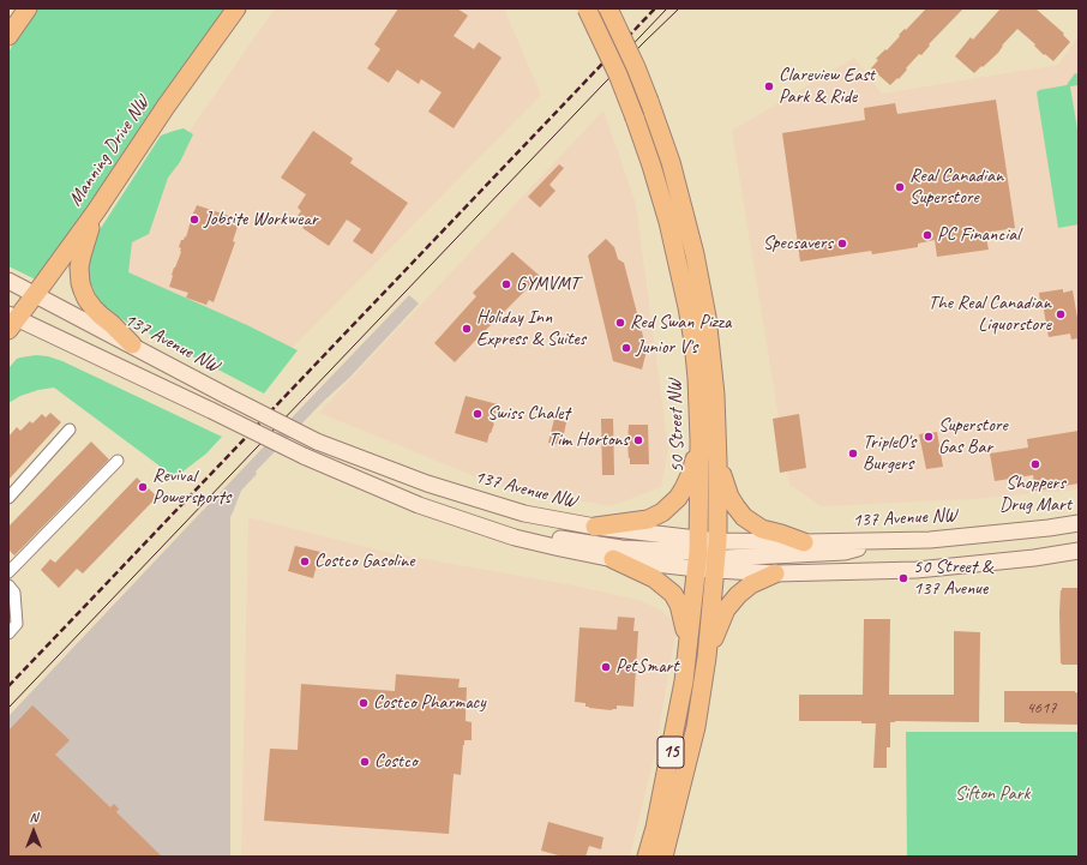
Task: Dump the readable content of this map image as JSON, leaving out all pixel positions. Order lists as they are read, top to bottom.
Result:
{
  "streets": {
    "main road": [
      "Manning Drive NW",
      "137 Avenue NW",
      "50 Street NW",
      "15"
    ]
  },
  "crossings": [
    ["Manning Drive NW", "137 Avenue NW"],
    ["137 Avenue NW", "50 Street NW"]
  ],
  "parks": ["Sifton Park"],
  "places": [
    "Clareview East Park & Ride",
    "Real Canadian Superstore",
    "Jobsite Workwear",
    "PC Financial",
    "Specsavers",
    "GYMVMT",
    "The Real Canadian Liquorstore",
    "Red Swan Pizza",
    "Holiday Inn Express & Suites",
    "Junior V's",
    "Swiss Chalet",
    "Superstore Gas Bar",
    "Tim Hortons",
    "TripleO's Burgers",
    "Shoppers Drug Mart",
    "Revival Powersports",
    "Costco Gasoline",
    "50 Street & 137 Avenue",
    "PetSmart",
    "Costco Pharmacy",
    "Costco"
  ],
  "house_numbers": ["4617"],
  "north": "top"
}
